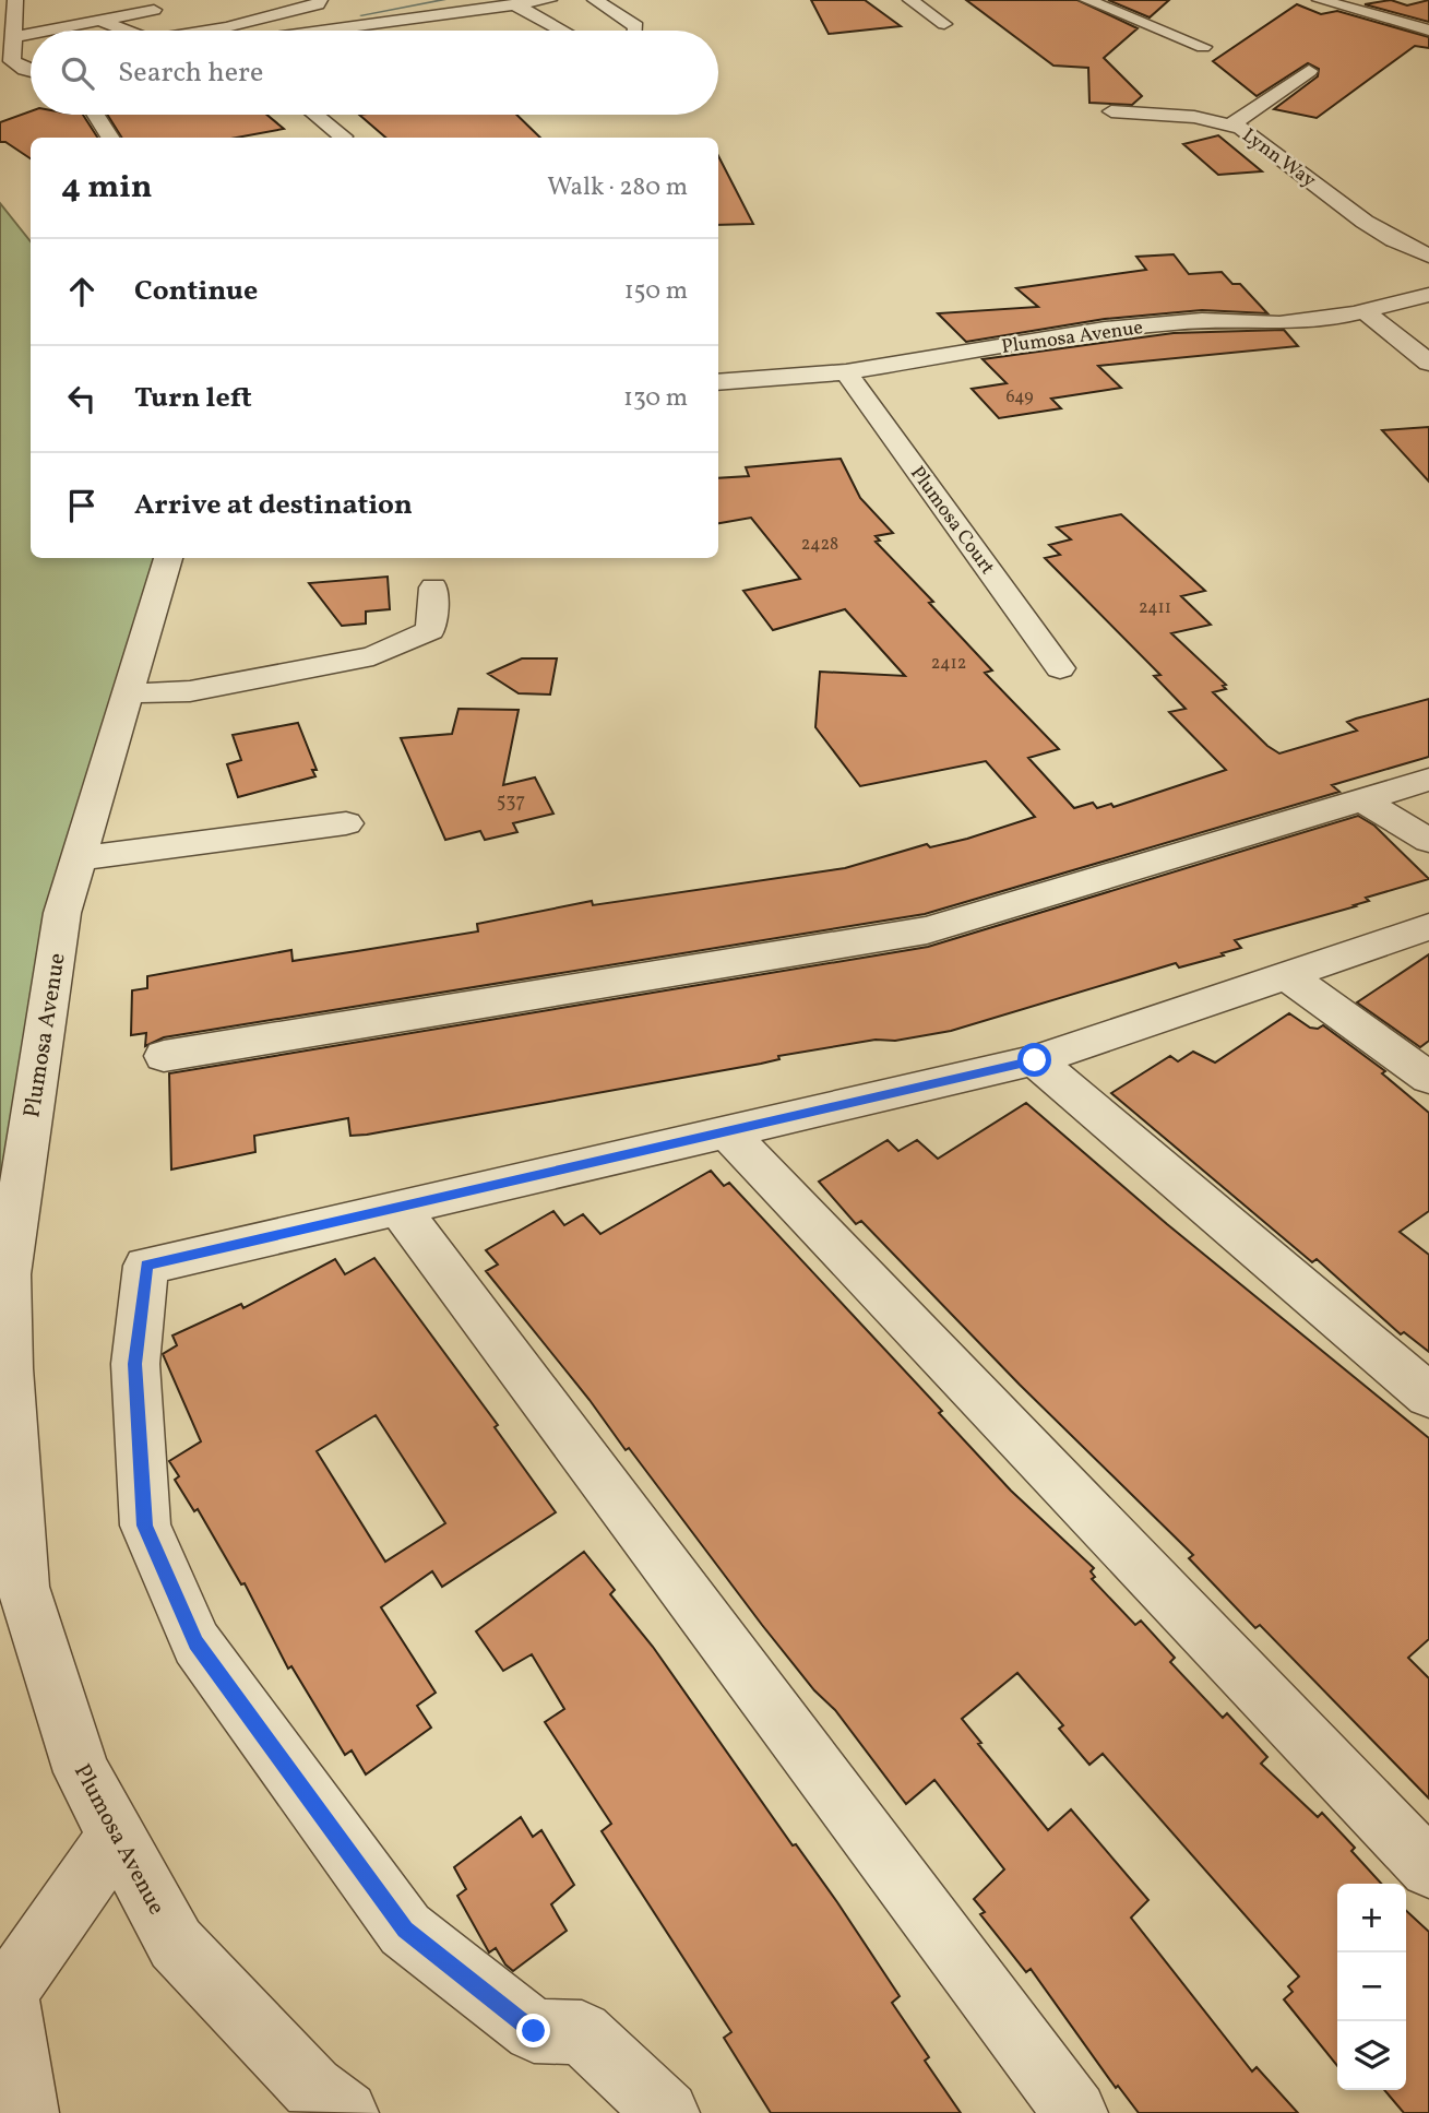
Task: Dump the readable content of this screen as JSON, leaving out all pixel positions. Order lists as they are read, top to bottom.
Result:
{
  "streets": {
    "street": ["Lynn Way", "Plumosa Avenue", "Plumosa Court"]
  },
  "crossings": [
    ["Plumosa Avenue", "Plumosa Court"]
  ],
  "house_numbers": [
    "649",
    "2428",
    "2411",
    "2412",
    "537"
  ],
  "page": {
    "search": "Search here",
    "heading": ["4 min", "Walk · 280 m"],
    "list": [
      ["Continue", "150 m"],
      ["Turn left", "130 m"],
      "Arrive at destination"
    ],
    "map_buttons": ["+", "−"]
  }
}
